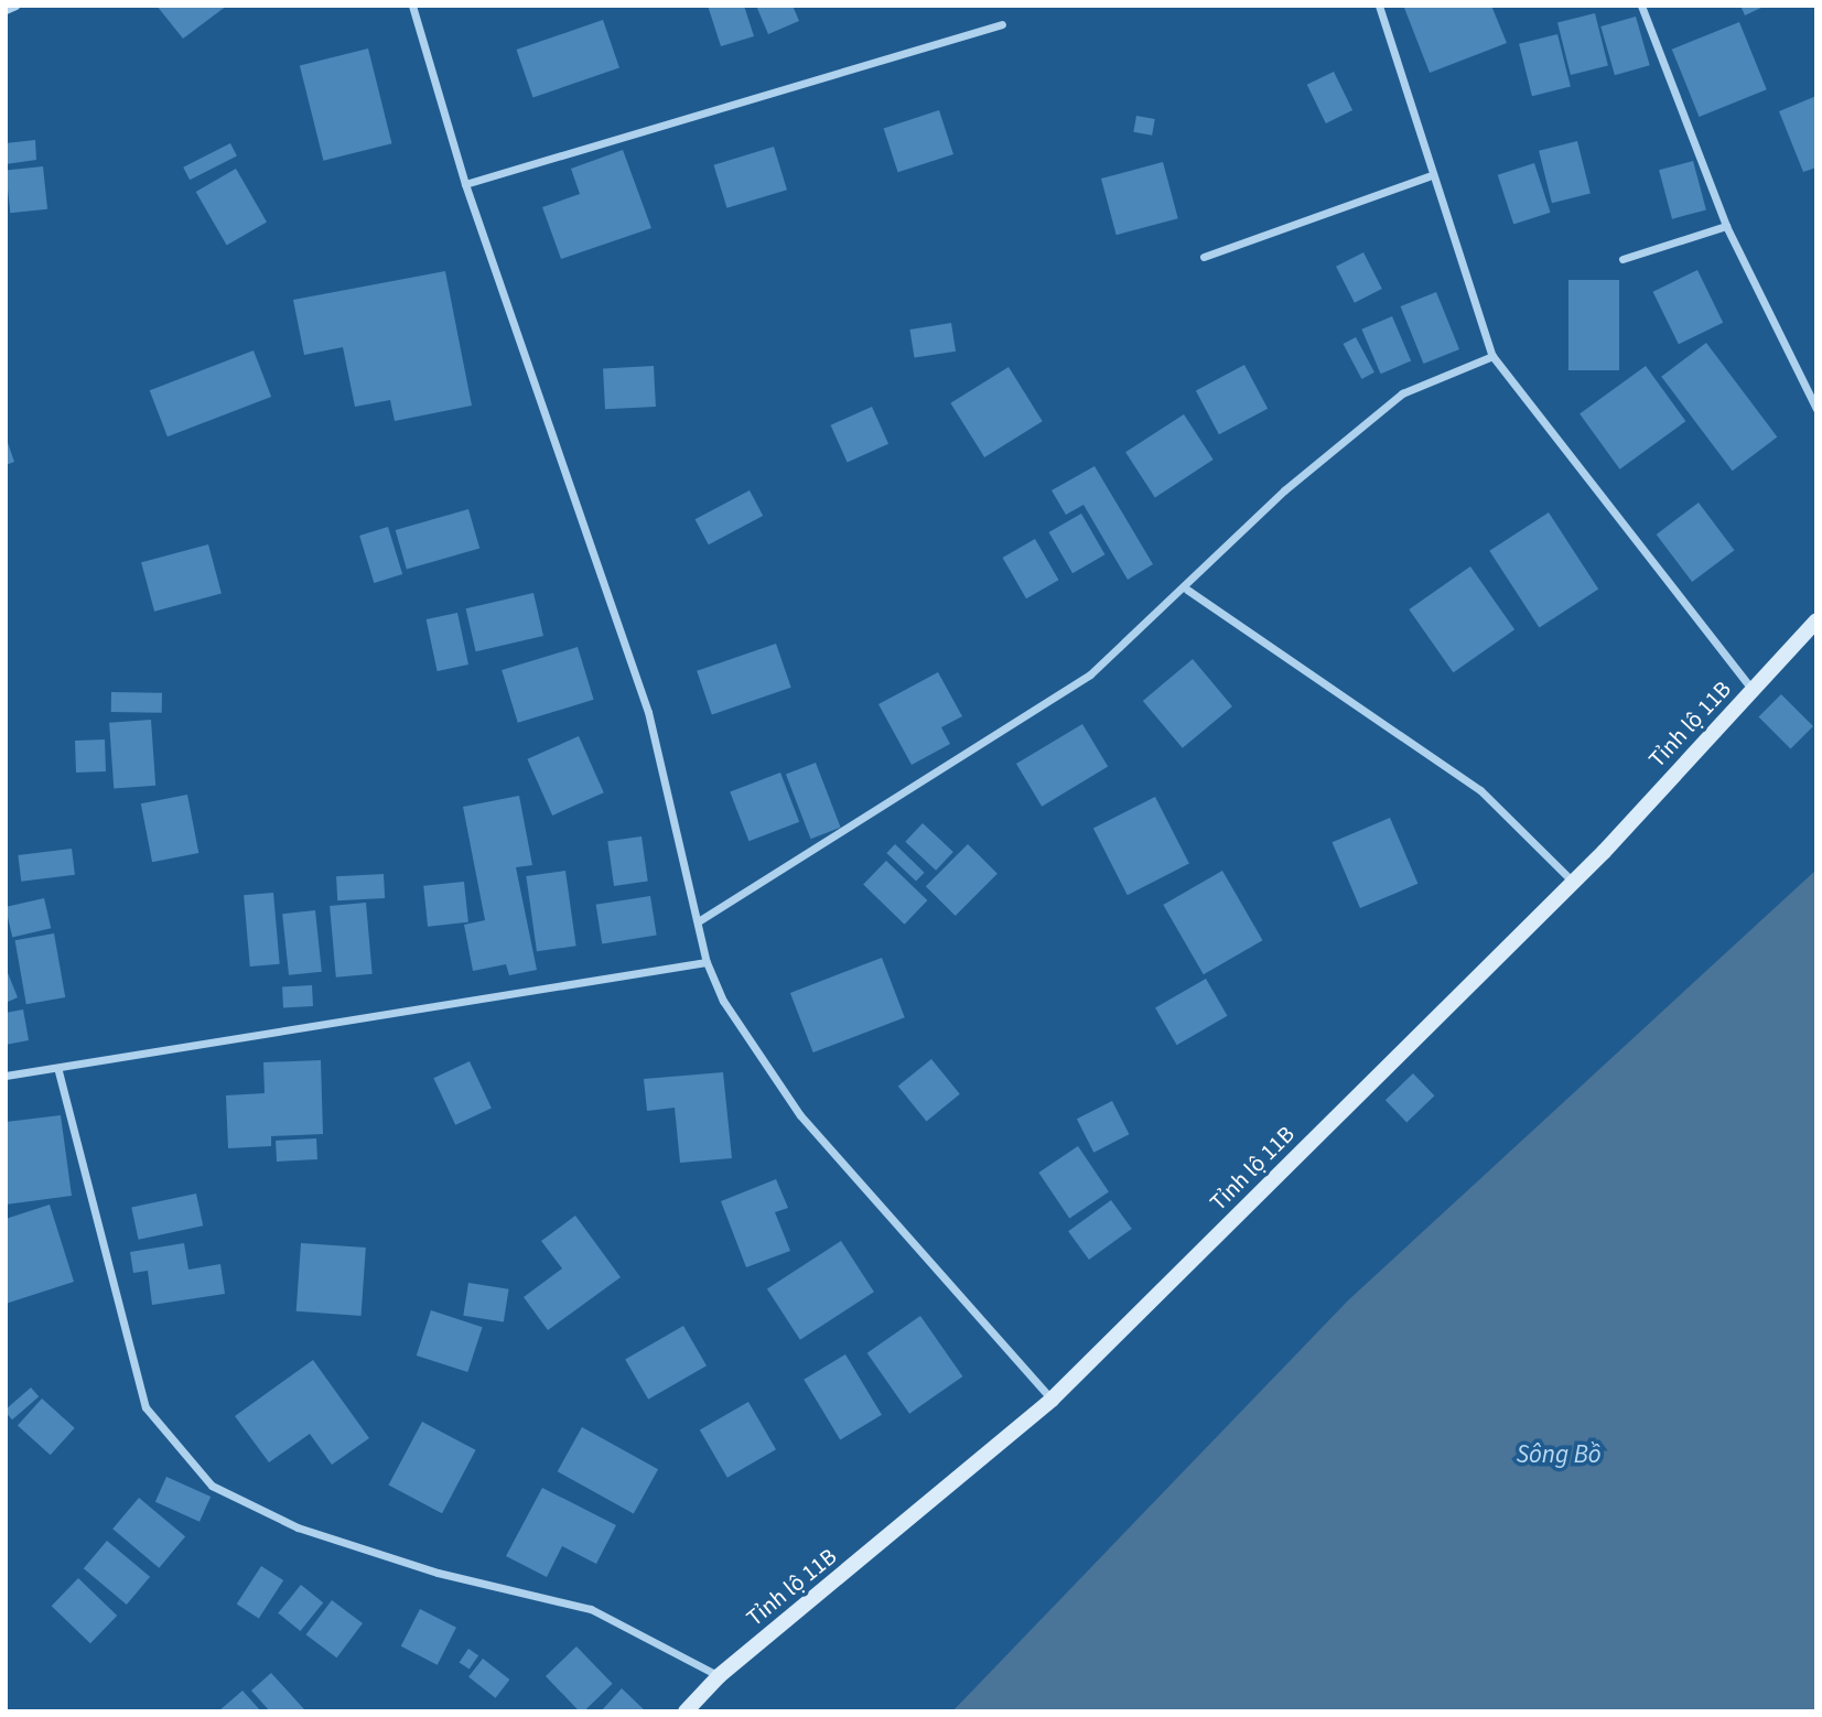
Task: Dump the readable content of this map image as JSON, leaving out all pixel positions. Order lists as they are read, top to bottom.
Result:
{
  "streets": {
    "main road": ["Tỉnh lộ 11B"]
  },
  "water": ["Sông Bồ"]
}
